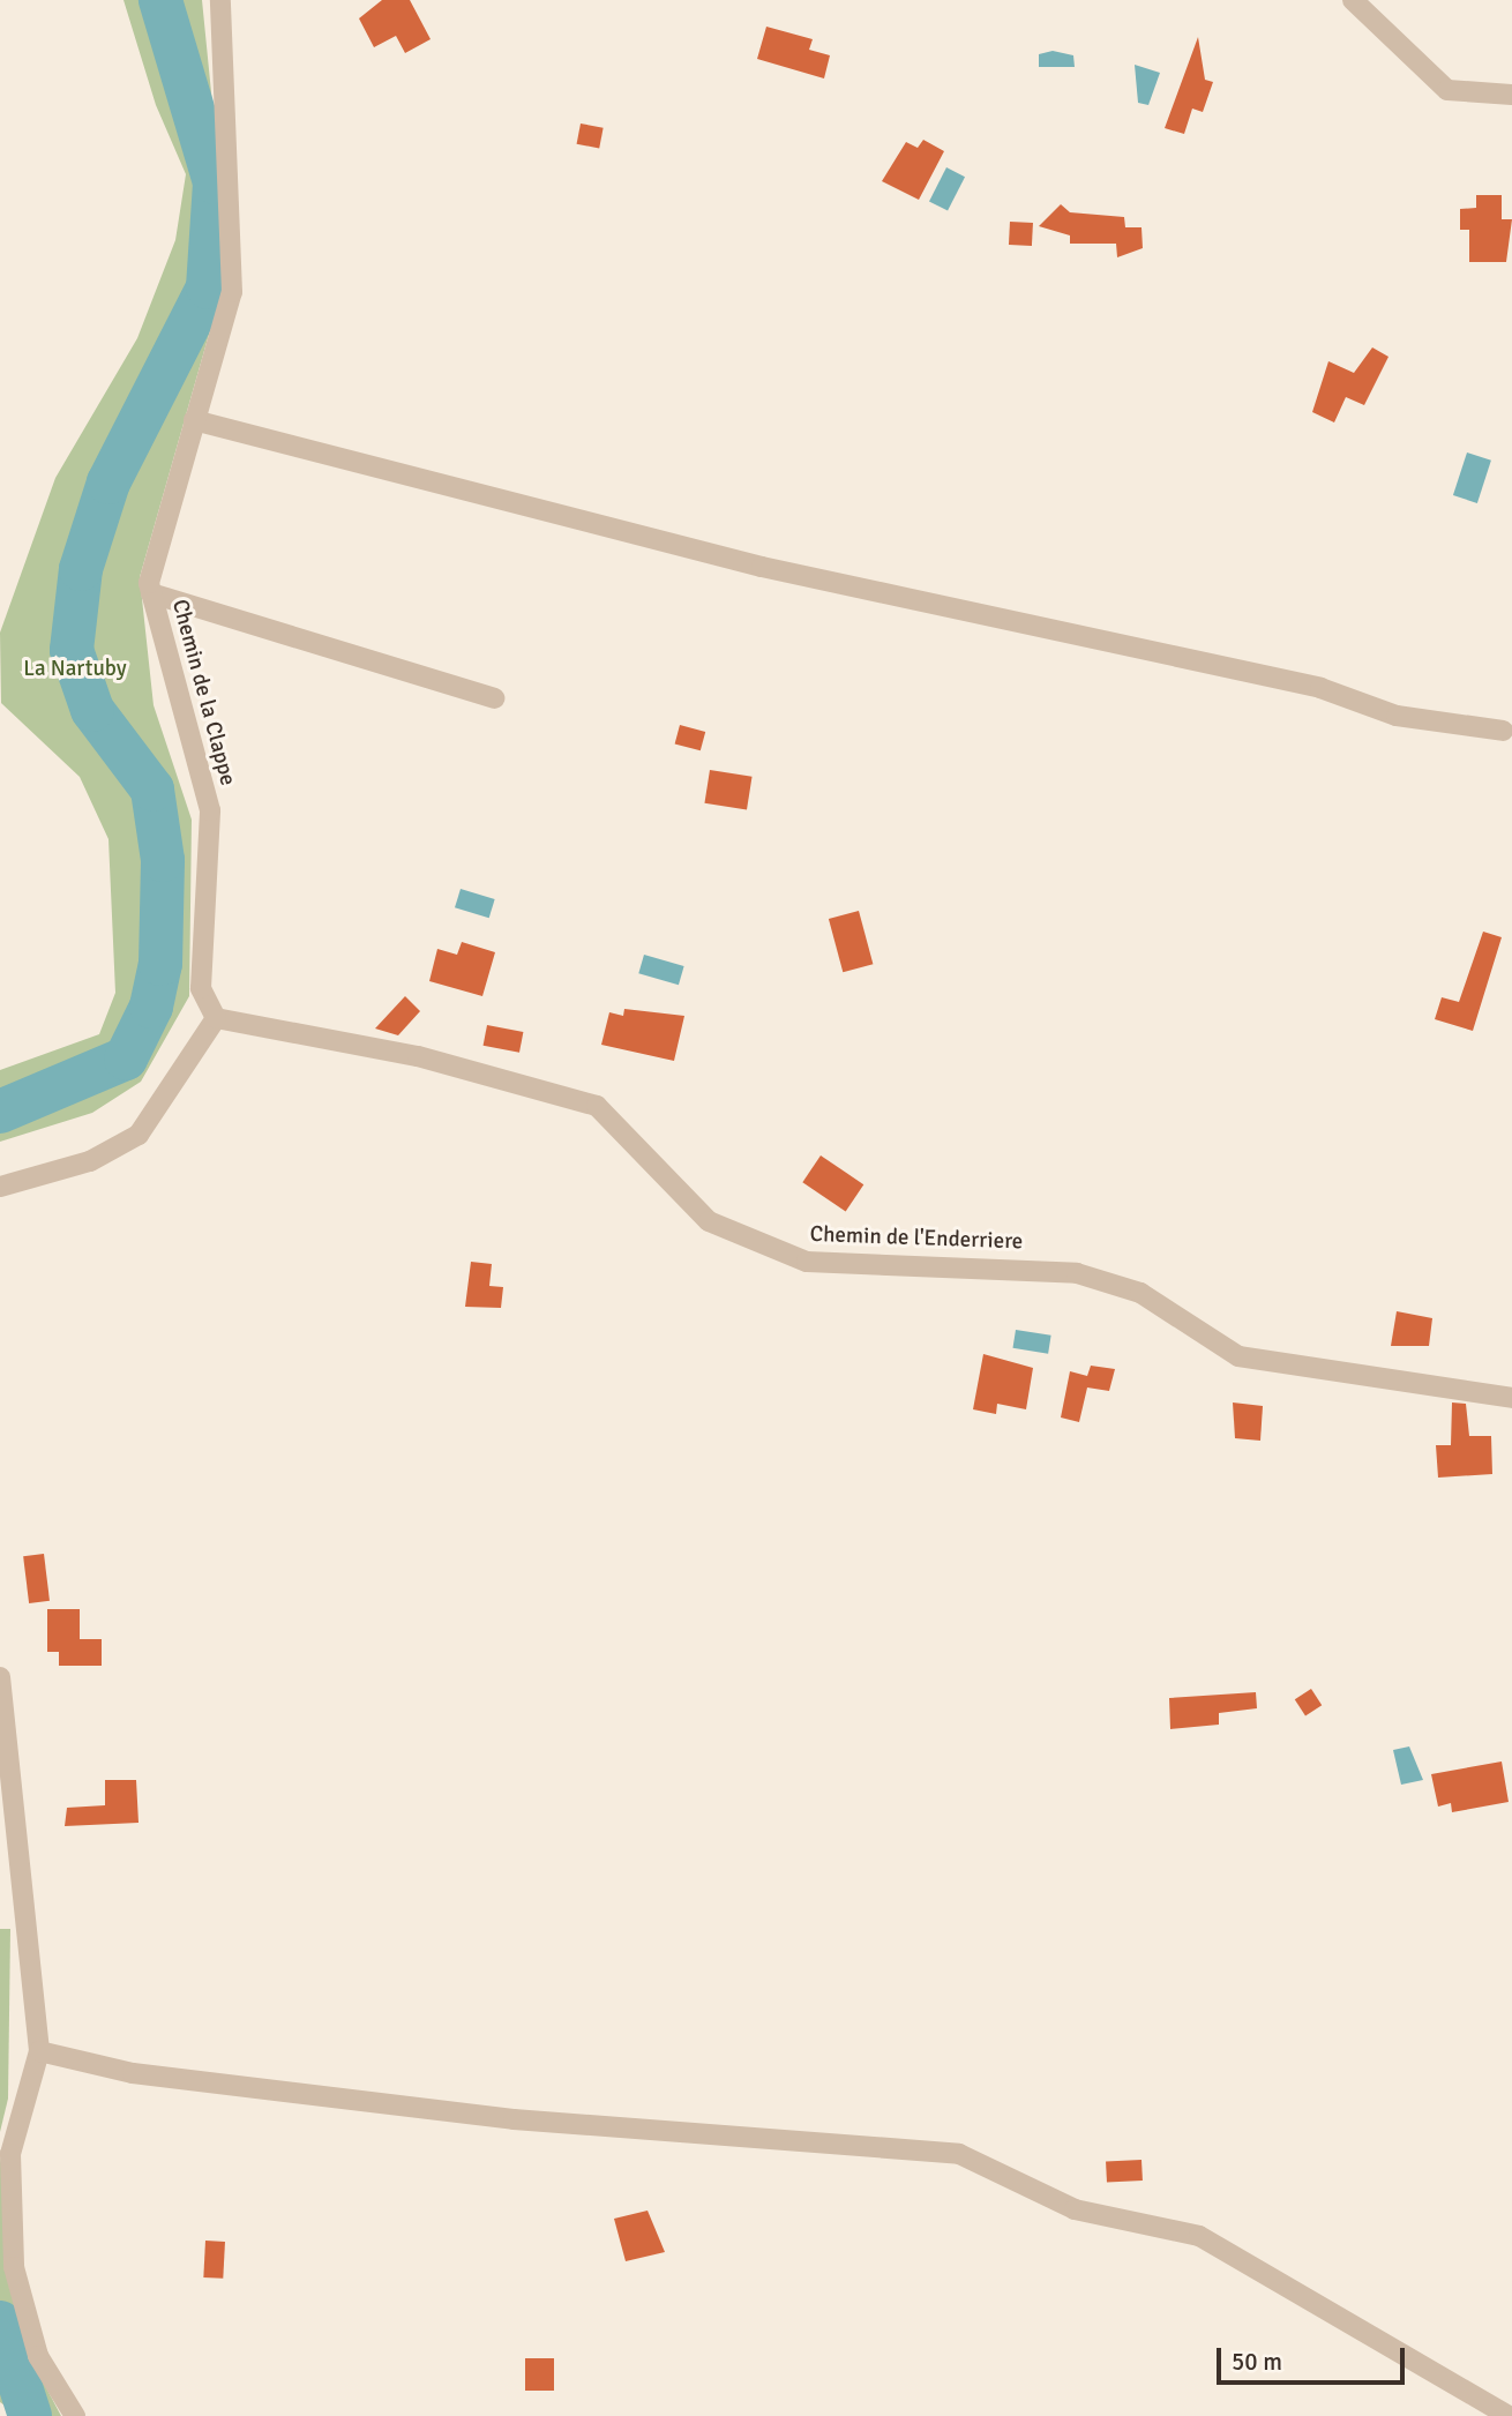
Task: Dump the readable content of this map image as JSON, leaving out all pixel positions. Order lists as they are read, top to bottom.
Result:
{
  "streets": {
    "street": ["Chemin de la Clappe", "Chemin de l'Enderriere"]
  },
  "crossings": [
    ["Chemin de la Clappe", "Chemin de l'Enderriere"]
  ],
  "parks": ["La Nartuby"],
  "scale_bar": "50 m"
}
